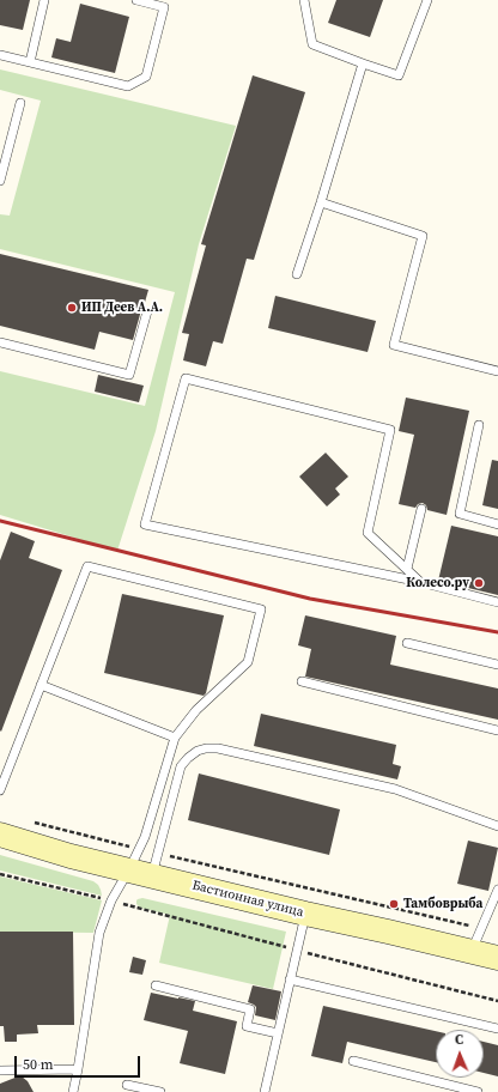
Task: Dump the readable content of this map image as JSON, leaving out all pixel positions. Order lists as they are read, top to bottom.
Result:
{
  "streets": {
    "main road": ["Бастионная улица"]
  },
  "places": ["ИП Деев А.А.", "Колесо.ру", "Тамбоврыба"],
  "scale_bar": "50 m",
  "north": "top"
}
